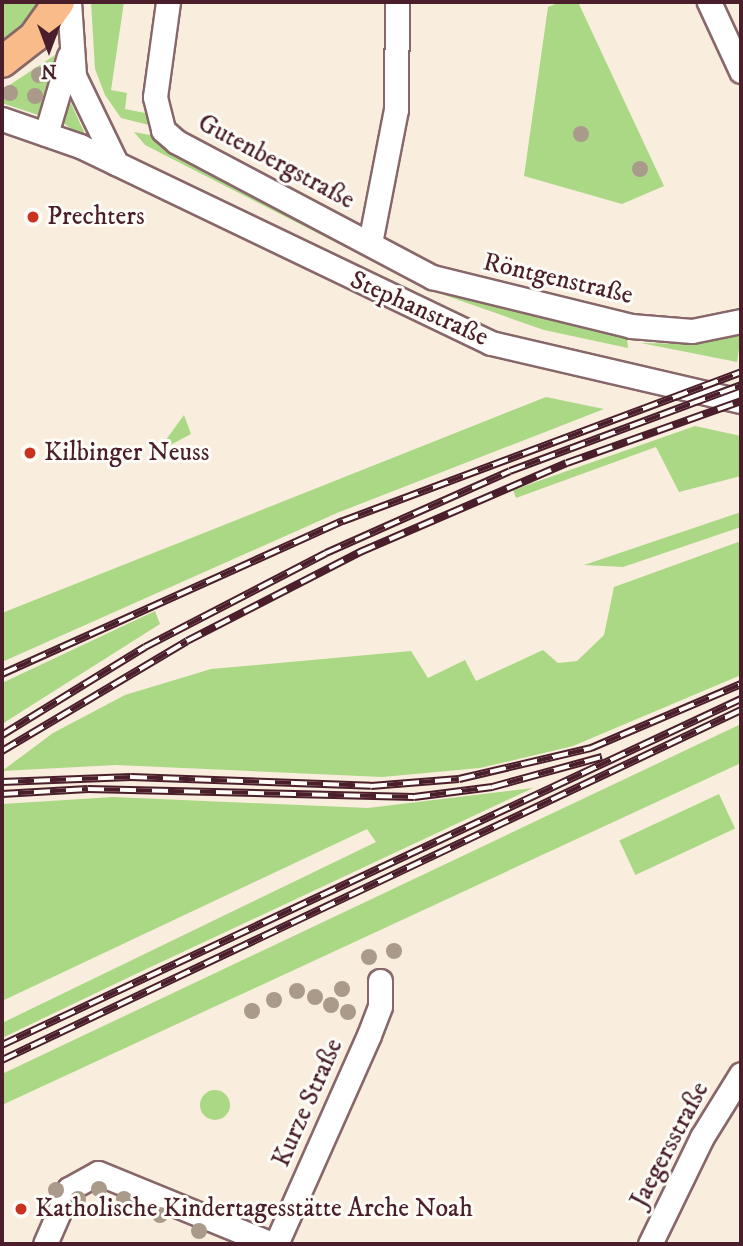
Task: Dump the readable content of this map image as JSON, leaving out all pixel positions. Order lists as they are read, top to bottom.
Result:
{
  "streets": {
    "street": [
      "Gutenbergstraße",
      "Röntgenstraße",
      "Stephanstraße",
      "Kurze Straße",
      "Jaegersstraße"
    ]
  },
  "crossings": [
    ["Gutenbergstraße", "Röntgenstraße"]
  ],
  "places": ["Prechters", "Kilbinger Neuss", "Katholische Kindertagesstätte Arche Noah"],
  "north": "bottom"
}
